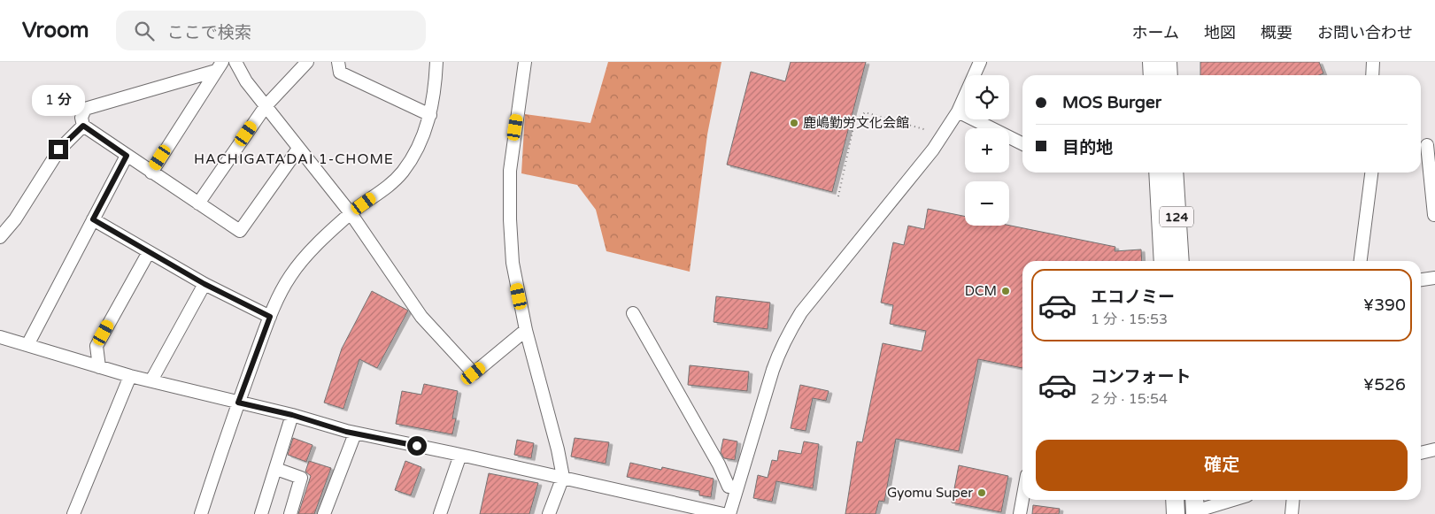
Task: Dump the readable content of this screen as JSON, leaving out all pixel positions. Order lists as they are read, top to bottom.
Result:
{
  "streets": {
    "highway": ["124"]
  },
  "districts": ["HACHIGATADAI 1-CHOME"],
  "places": ["鹿嶋勤労文化会館", "DCM", "Gyomu Super"],
  "page": {
    "header": "Vroom",
    "search": "ここで検索",
    "nav": [
      "ホーム",
      "地図",
      "概要",
      "お問い合わせ"
    ],
    "map_buttons": ["+", "−"],
    "banner": ["MOS Burger", "目的地"],
    "bubble": "1 分",
    "list": [
      {
        "name": "エコノミー",
        "note": "1 分 · 15:53",
        "value": "¥390"
      },
      {
        "name": "コンフォート",
        "note": "2 分 · 15:54",
        "value": "¥526"
      }
    ],
    "buttons": "確定"
  }
}
